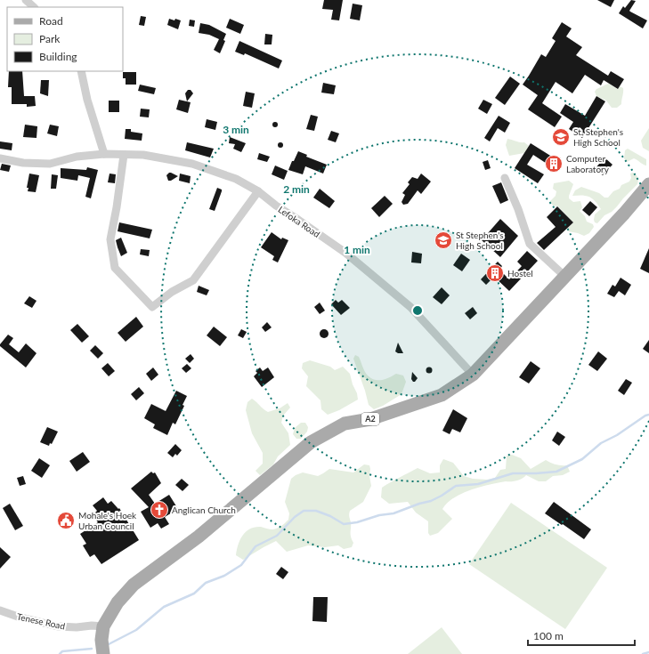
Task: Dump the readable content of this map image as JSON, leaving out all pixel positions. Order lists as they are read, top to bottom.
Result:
{
  "streets": {
    "main road": ["A2"],
    "street": ["Lefoka Road", "Tenese Road"]
  },
  "crossings": [
    ["Lefoka Road", "A2"],
    ["A2", "Tenese Road"]
  ],
  "places": {
    "school or university": ["St. Stephen's High School", "St Stephen's High School"],
    "building": ["Computer Laboratory", "Hostel"],
    "church": ["Anglican Church"],
    "public building": ["Mohale's Hoek Urban Council"]
  },
  "legend": ["Road", "Park", "Building"],
  "scale_bar": "100 m",
  "rings": ["3 min", "2 min", "1 min"]
}
